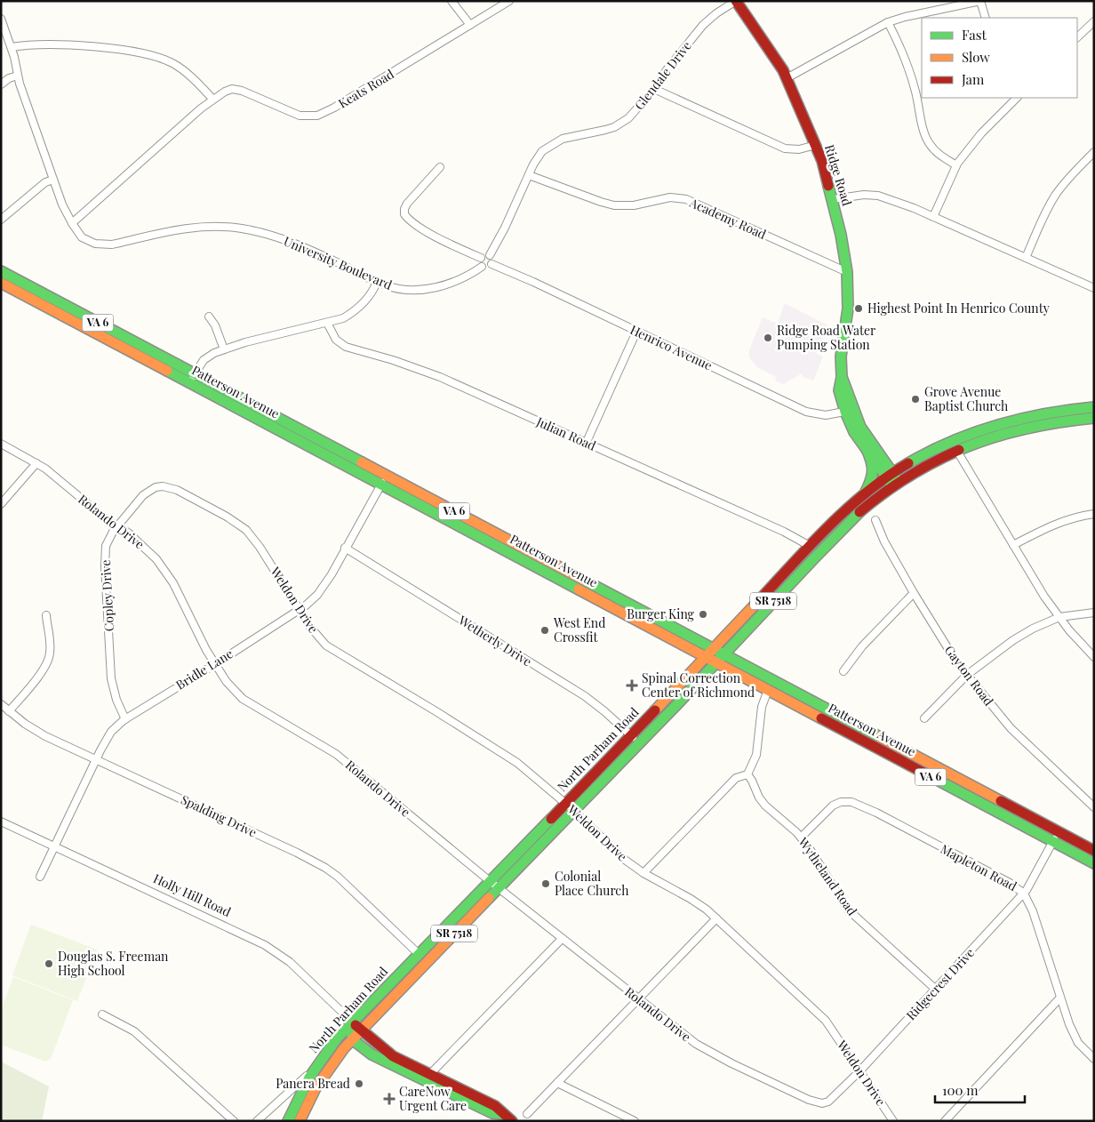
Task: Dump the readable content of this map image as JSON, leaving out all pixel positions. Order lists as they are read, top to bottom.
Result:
{
  "streets": {
    "main road": [
      "Ridge Road",
      "VA 6",
      "Patterson Avenue",
      "SR 7518",
      "North Parham Road",
      "Holly Hill Road"
    ],
    "street": [
      "Glendale Drive",
      "Keats Road",
      "Academy Road",
      "University Boulevard",
      "Henrico Avenue",
      "Julian Road",
      "Rolando Drive",
      "Copley Drive",
      "Weldon Drive",
      "Wetherly Drive",
      "Bridle Lane",
      "Gayton Road",
      "Spalding Drive",
      "Mapleton Road",
      "Wytheland Road",
      "Ridgecrest Drive"
    ]
  },
  "crossings": [
    ["Glendale Drive", "Ridge Road"],
    ["Glendale Drive", "Academy Road"],
    ["Glendale Drive", "University Boulevard"],
    ["Glendale Drive", "Henrico Avenue"],
    ["Keats Road", "University Boulevard"],
    ["Ridge Road", "Academy Road"],
    ["Ridge Road", "Henrico Avenue"],
    ["Ridge Road", "North Parham Road"],
    ["University Boulevard", "Henrico Avenue"],
    ["Patterson Avenue", "Bridle Lane"],
    ["Patterson Avenue", "North Parham Road"],
    ["Patterson Avenue", "Ridgecrest Drive"],
    ["Julian Road", "North Parham Road"],
    ["Rolando Drive", "Copley Drive"],
    ["Rolando Drive", "Bridle Lane"],
    ["Rolando Drive", "North Parham Road"],
    ["Rolando Drive", "Ridgecrest Drive"],
    ["Copley Drive", "Weldon Drive"],
    ["Copley Drive", "Bridle Lane"],
    ["Weldon Drive", "Bridle Lane"],
    ["Weldon Drive", "North Parham Road"],
    ["Weldon Drive", "Ridgecrest Drive"],
    ["Wetherly Drive", "Bridle Lane"],
    ["Wetherly Drive", "North Parham Road"],
    ["Bridle Lane", "Spalding Drive"],
    ["Bridle Lane", "Holly Hill Road"],
    ["North Parham Road", "Spalding Drive"],
    ["North Parham Road", "Holly Hill Road"],
    ["Mapleton Road", "Wytheland Road"],
    ["Mapleton Road", "Ridgecrest Drive"],
    ["Wytheland Road", "Ridgecrest Drive"]
  ],
  "places": {
    "other": [
      "Highest Point In Henrico County",
      "Ridge Road Water Pumping Station",
      "Grove Avenue Baptist Church",
      "Burger King",
      "West End Crossfit",
      "Colonial Place Church",
      "Douglas S. Freeman High School",
      "Panera Bread"
    ],
    "health": ["Spinal Correction Center of Richmond", "CareNow Urgent Care"]
  },
  "legend": ["Fast", "Slow", "Jam"],
  "scale_bar": "100 m"
}
